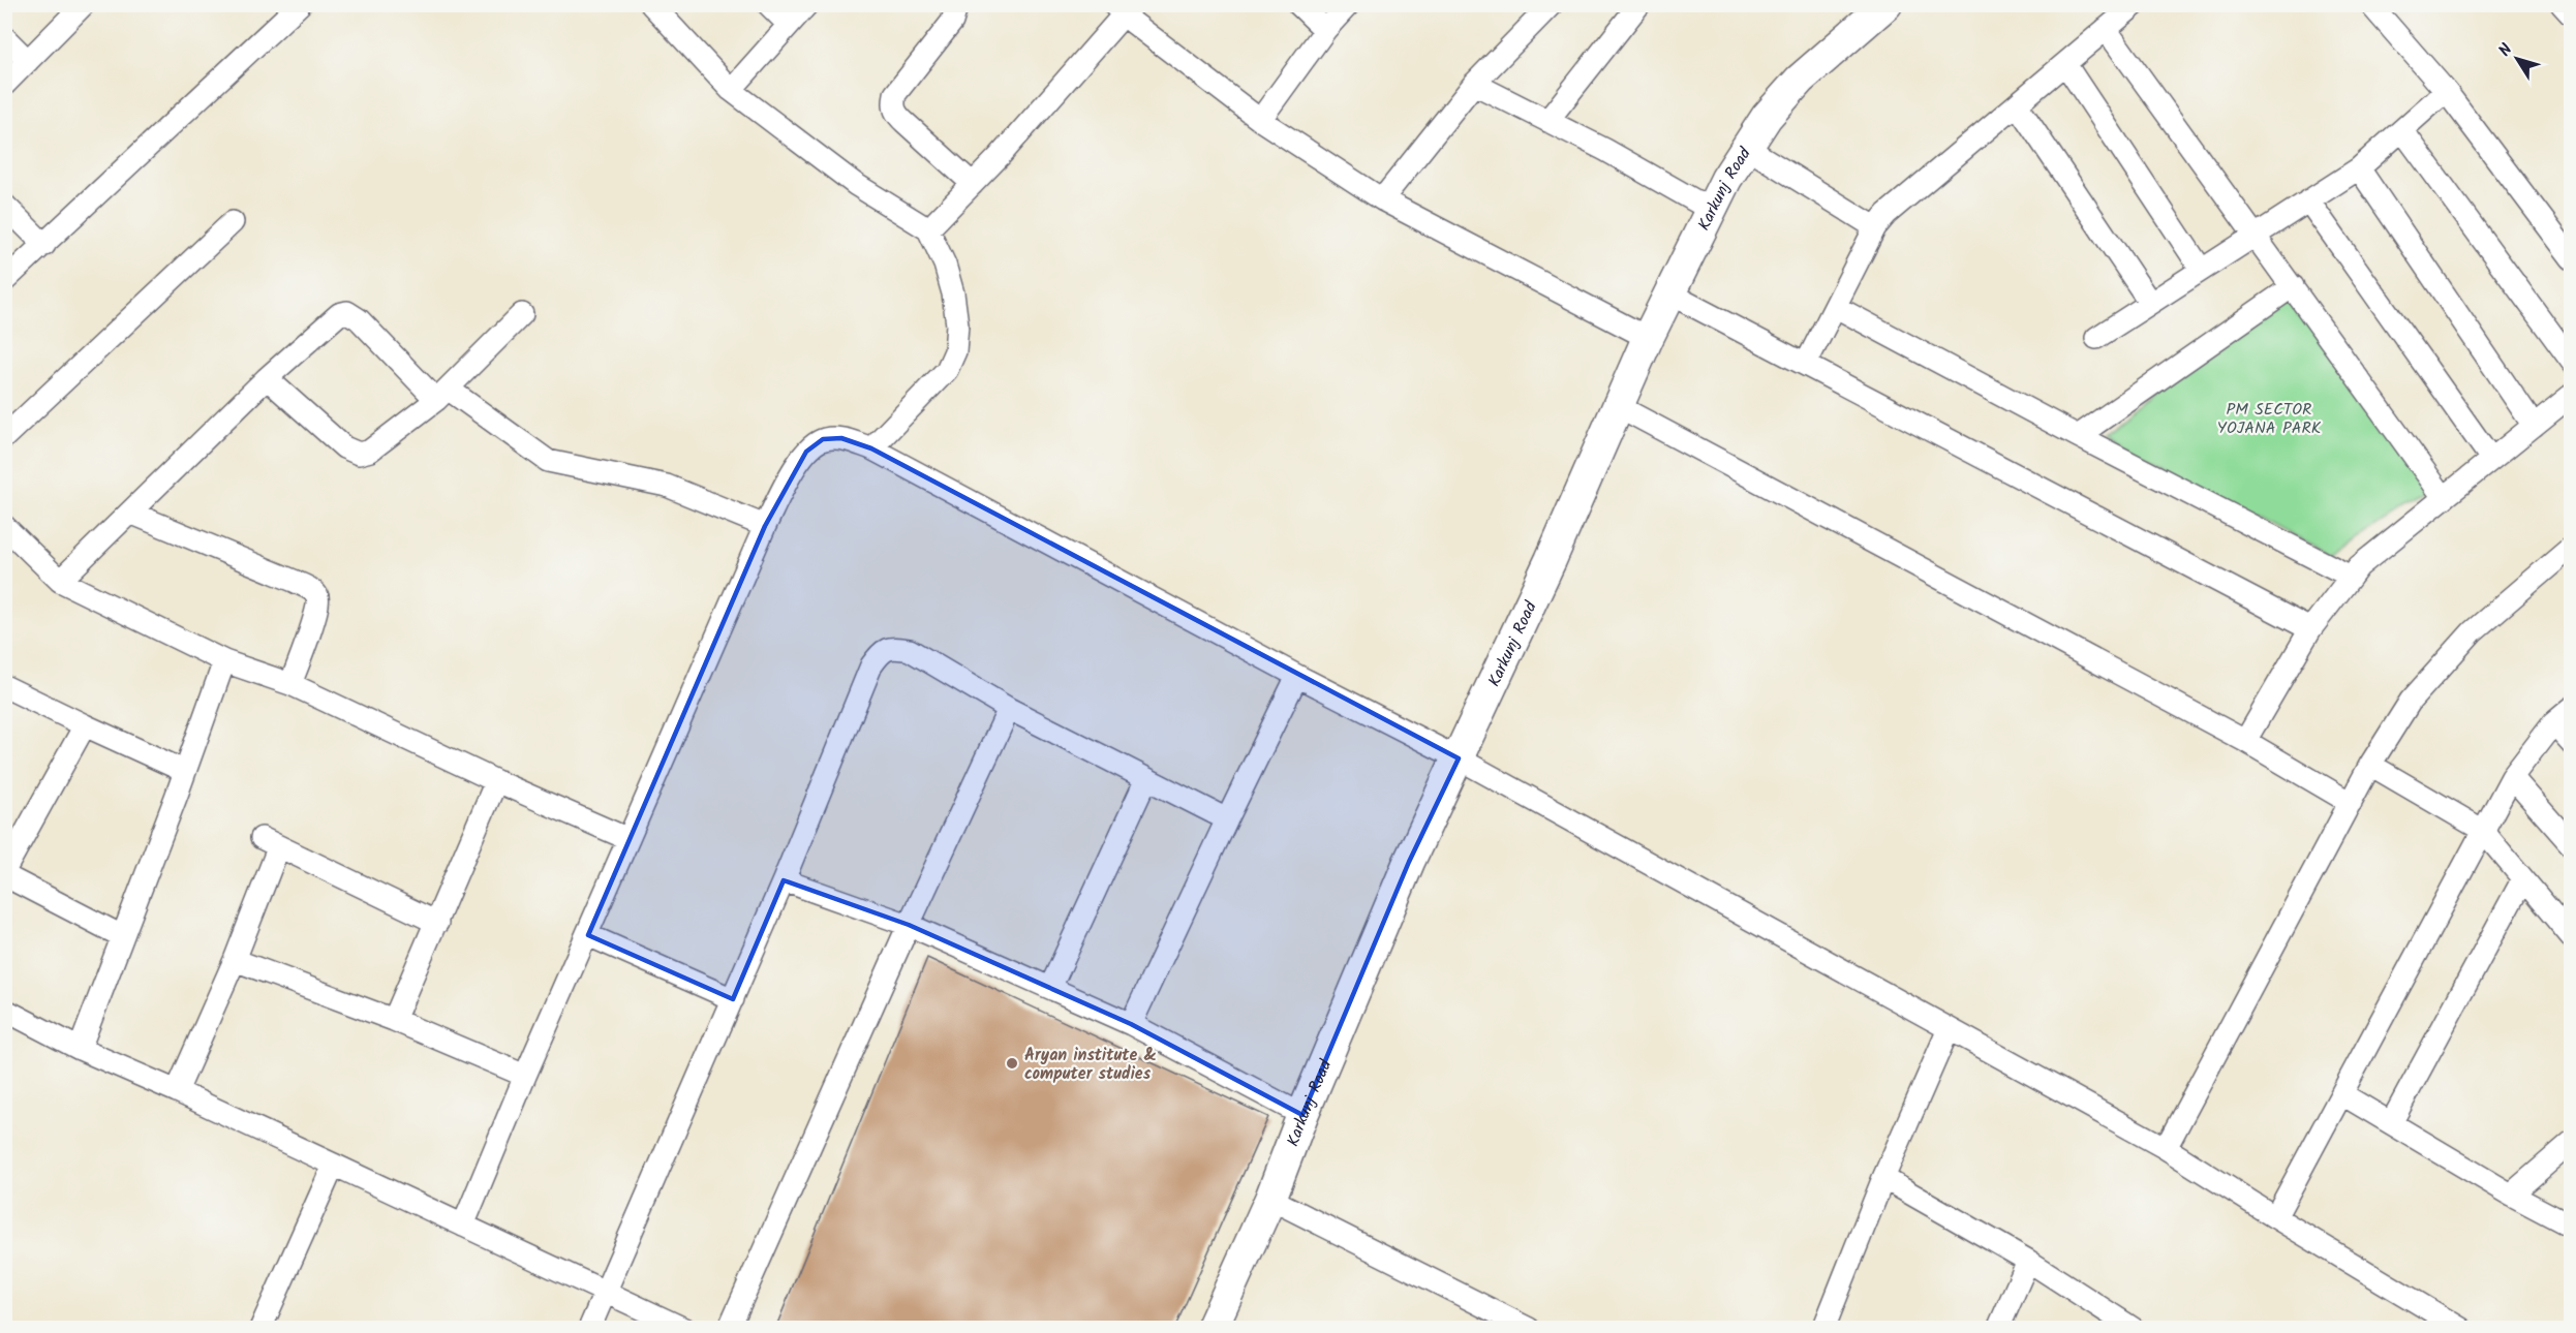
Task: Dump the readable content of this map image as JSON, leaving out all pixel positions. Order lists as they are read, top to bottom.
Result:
{
  "streets": {
    "street": ["Karkunj Road"]
  },
  "parks": ["PM SECTOR YOJANA PARK"],
  "places": ["Aryan institute & computer studies"],
  "north": "top left"
}
